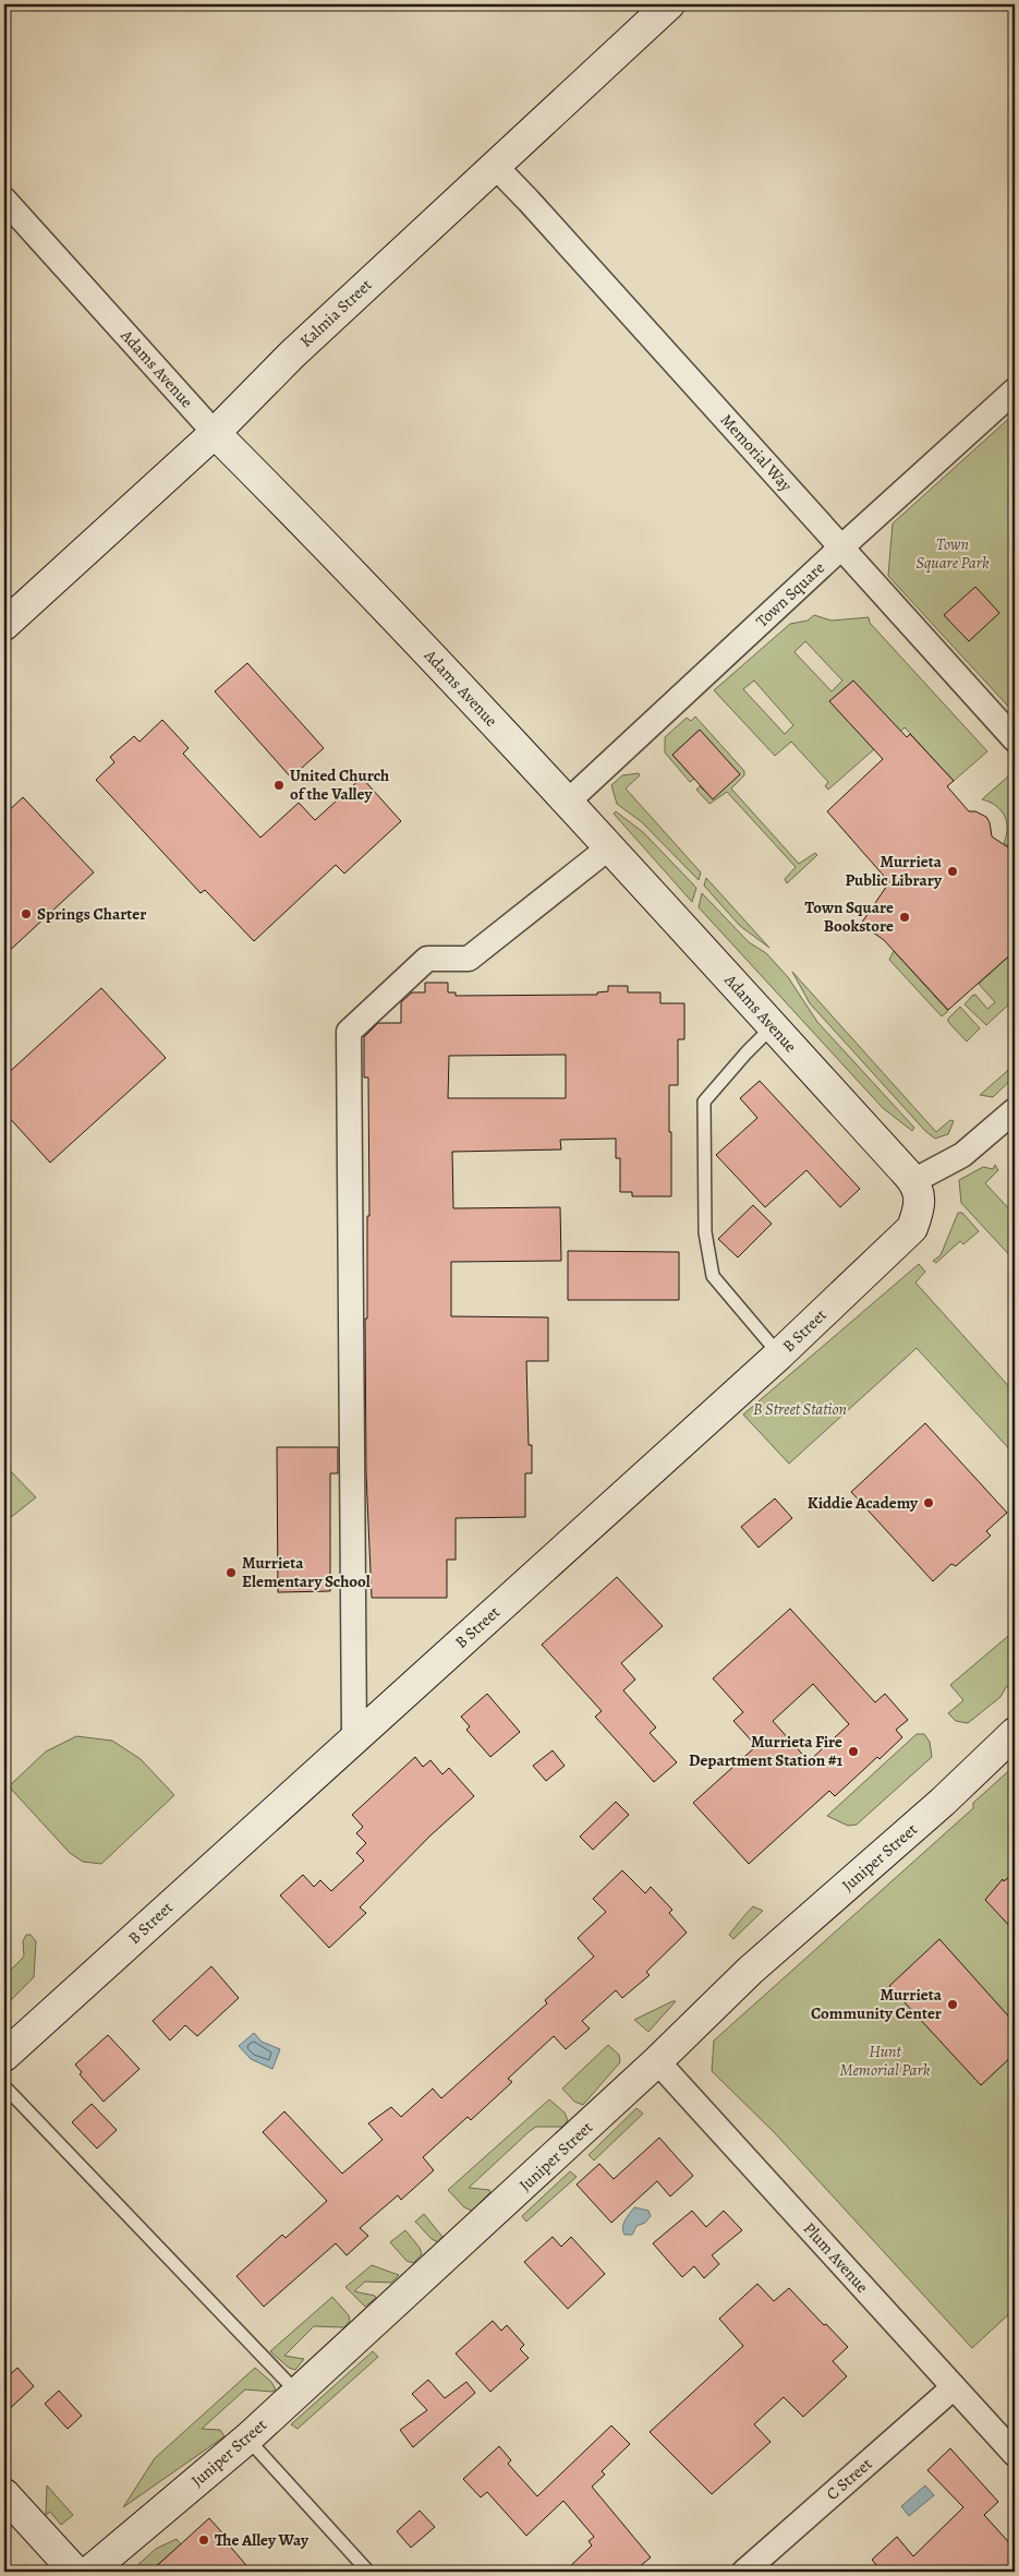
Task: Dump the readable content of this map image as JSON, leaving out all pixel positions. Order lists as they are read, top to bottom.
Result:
{
  "streets": {
    "street": [
      "Kalmia Street",
      "Adams Avenue",
      "Memorial Way",
      "Town Square",
      "B Street",
      "Juniper Street",
      "Plum Avenue",
      "C Street"
    ]
  },
  "crossings": [
    ["Kalmia Street", "Adams Avenue"],
    ["Kalmia Street", "Memorial Way"],
    ["Adams Avenue", "Town Square"],
    ["Adams Avenue", "B Street"],
    ["Memorial Way", "Town Square"],
    ["Juniper Street", "Plum Avenue"],
    ["Plum Avenue", "C Street"]
  ],
  "parks": ["Town Square Park", "B Street Station", "Hunt Memorial Park"],
  "places": [
    "United Church of the Valley",
    "Murrieta Public Library",
    "Springs Charter",
    "Town Square Bookstore",
    "Kiddie Academy",
    "Murrieta Elementary School",
    "Murrieta Fire Department Station #1",
    "Murrieta Community Center",
    "The Alley Way"
  ]
}
